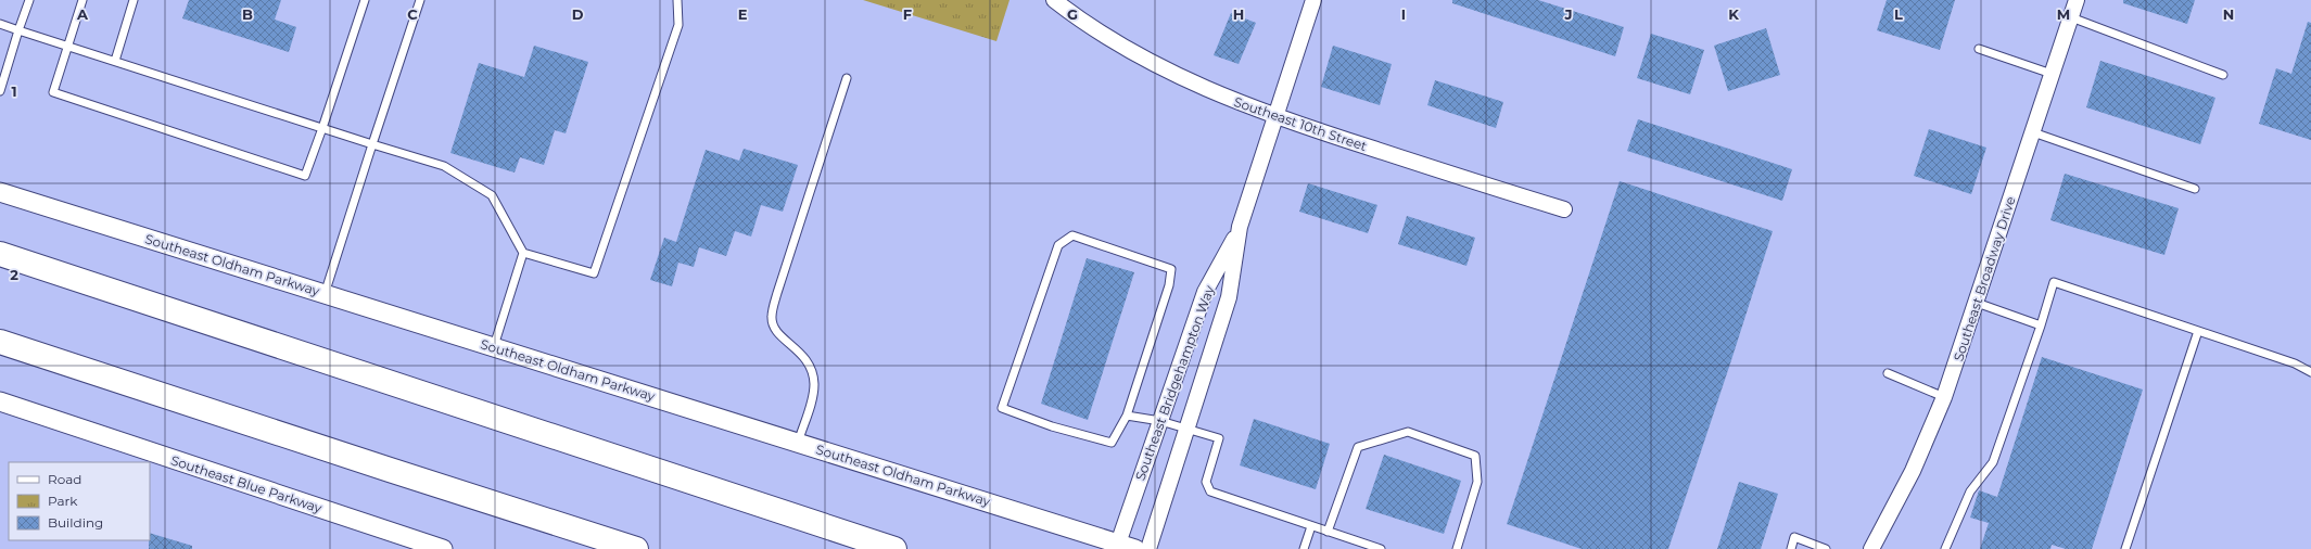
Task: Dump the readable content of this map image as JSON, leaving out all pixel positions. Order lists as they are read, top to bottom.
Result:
{
  "streets": {
    "street": [
      "Southeast 10th Street",
      "Southeast Oldham Parkway",
      "Southeast Broadway Drive",
      "Southeast Bridgehampton Way",
      "Southeast Blue Parkway"
    ]
  },
  "crossings": [
    ["Southeast 10th Street", "Southeast Bridgehampton Way"],
    ["Southeast Oldham Parkway", "Southeast Bridgehampton Way"]
  ],
  "legend": ["Road", "Park", "Building"],
  "grid": {
    "columns": [
      "A",
      "B",
      "C",
      "D",
      "E",
      "F",
      "G",
      "H",
      "I",
      "J",
      "K",
      "L",
      "M",
      "N"
    ],
    "rows": ["1", "2"]
  }
}
